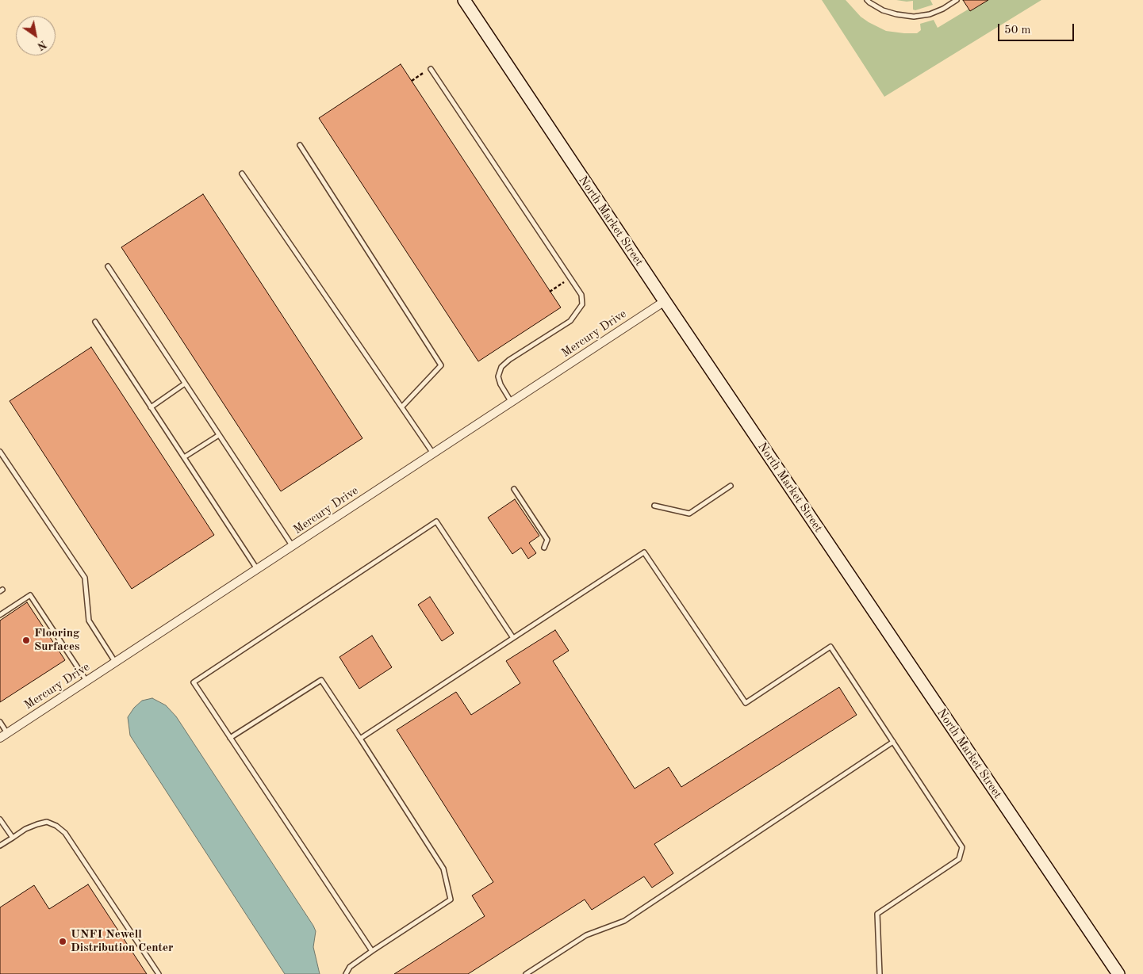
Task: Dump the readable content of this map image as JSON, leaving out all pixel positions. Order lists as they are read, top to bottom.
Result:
{
  "streets": {
    "main road": ["North Market Street"],
    "street": ["Mercury Drive"]
  },
  "crossings": [
    ["North Market Street", "Mercury Drive"]
  ],
  "places": ["Flooring Surfaces", "UNFI Newell Distribution Center"],
  "scale_bar": "50 m",
  "north": "bottom right"
}
